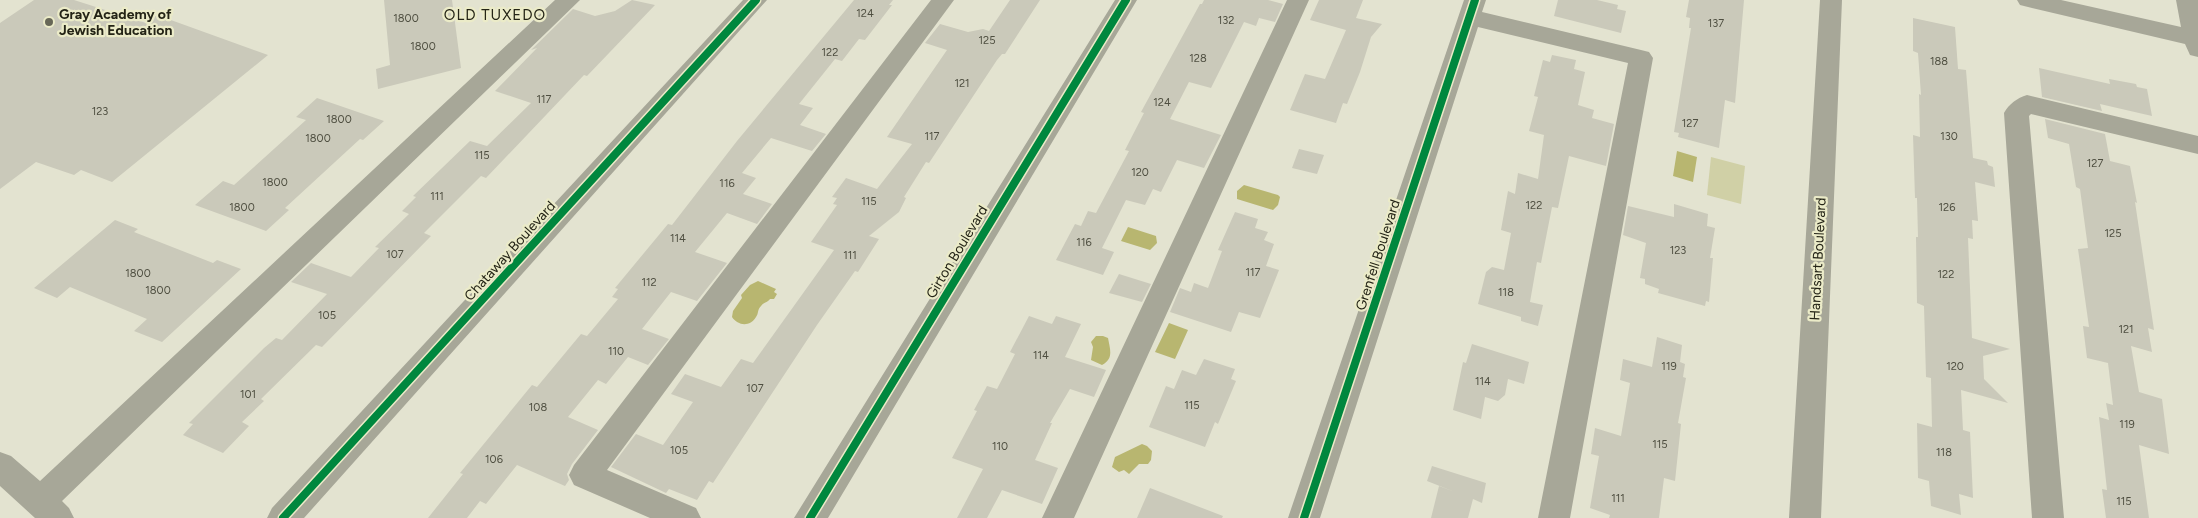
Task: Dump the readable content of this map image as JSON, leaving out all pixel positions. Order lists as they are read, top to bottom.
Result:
{
  "streets": {
    "street": [
      "Chataway Boulevard",
      "Girton Boulevard",
      "Grenfell Boulevard",
      "Handsart Boulevard"
    ]
  },
  "districts": ["OLD TUXEDO"],
  "places": ["Gray Academy of Jewish Education"],
  "house_numbers": [
    "124",
    "1800",
    "132",
    "137",
    "125",
    "1800",
    "122",
    "128",
    "188",
    "121",
    "117",
    "124",
    "123",
    "1800",
    "127",
    "117",
    "130",
    "1800",
    "115",
    "127",
    "120",
    "1800",
    "116",
    "111",
    "115",
    "122",
    "1800",
    "126",
    "125",
    "114",
    "116",
    "123",
    "107",
    "111",
    "117",
    "1800",
    "122",
    "112",
    "1800",
    "118",
    "105",
    "121",
    "110",
    "114",
    "119",
    "120",
    "114",
    "107",
    "101",
    "115",
    "108",
    "119",
    "115",
    "110",
    "105",
    "118",
    "106",
    "111",
    "115"
  ]
}
